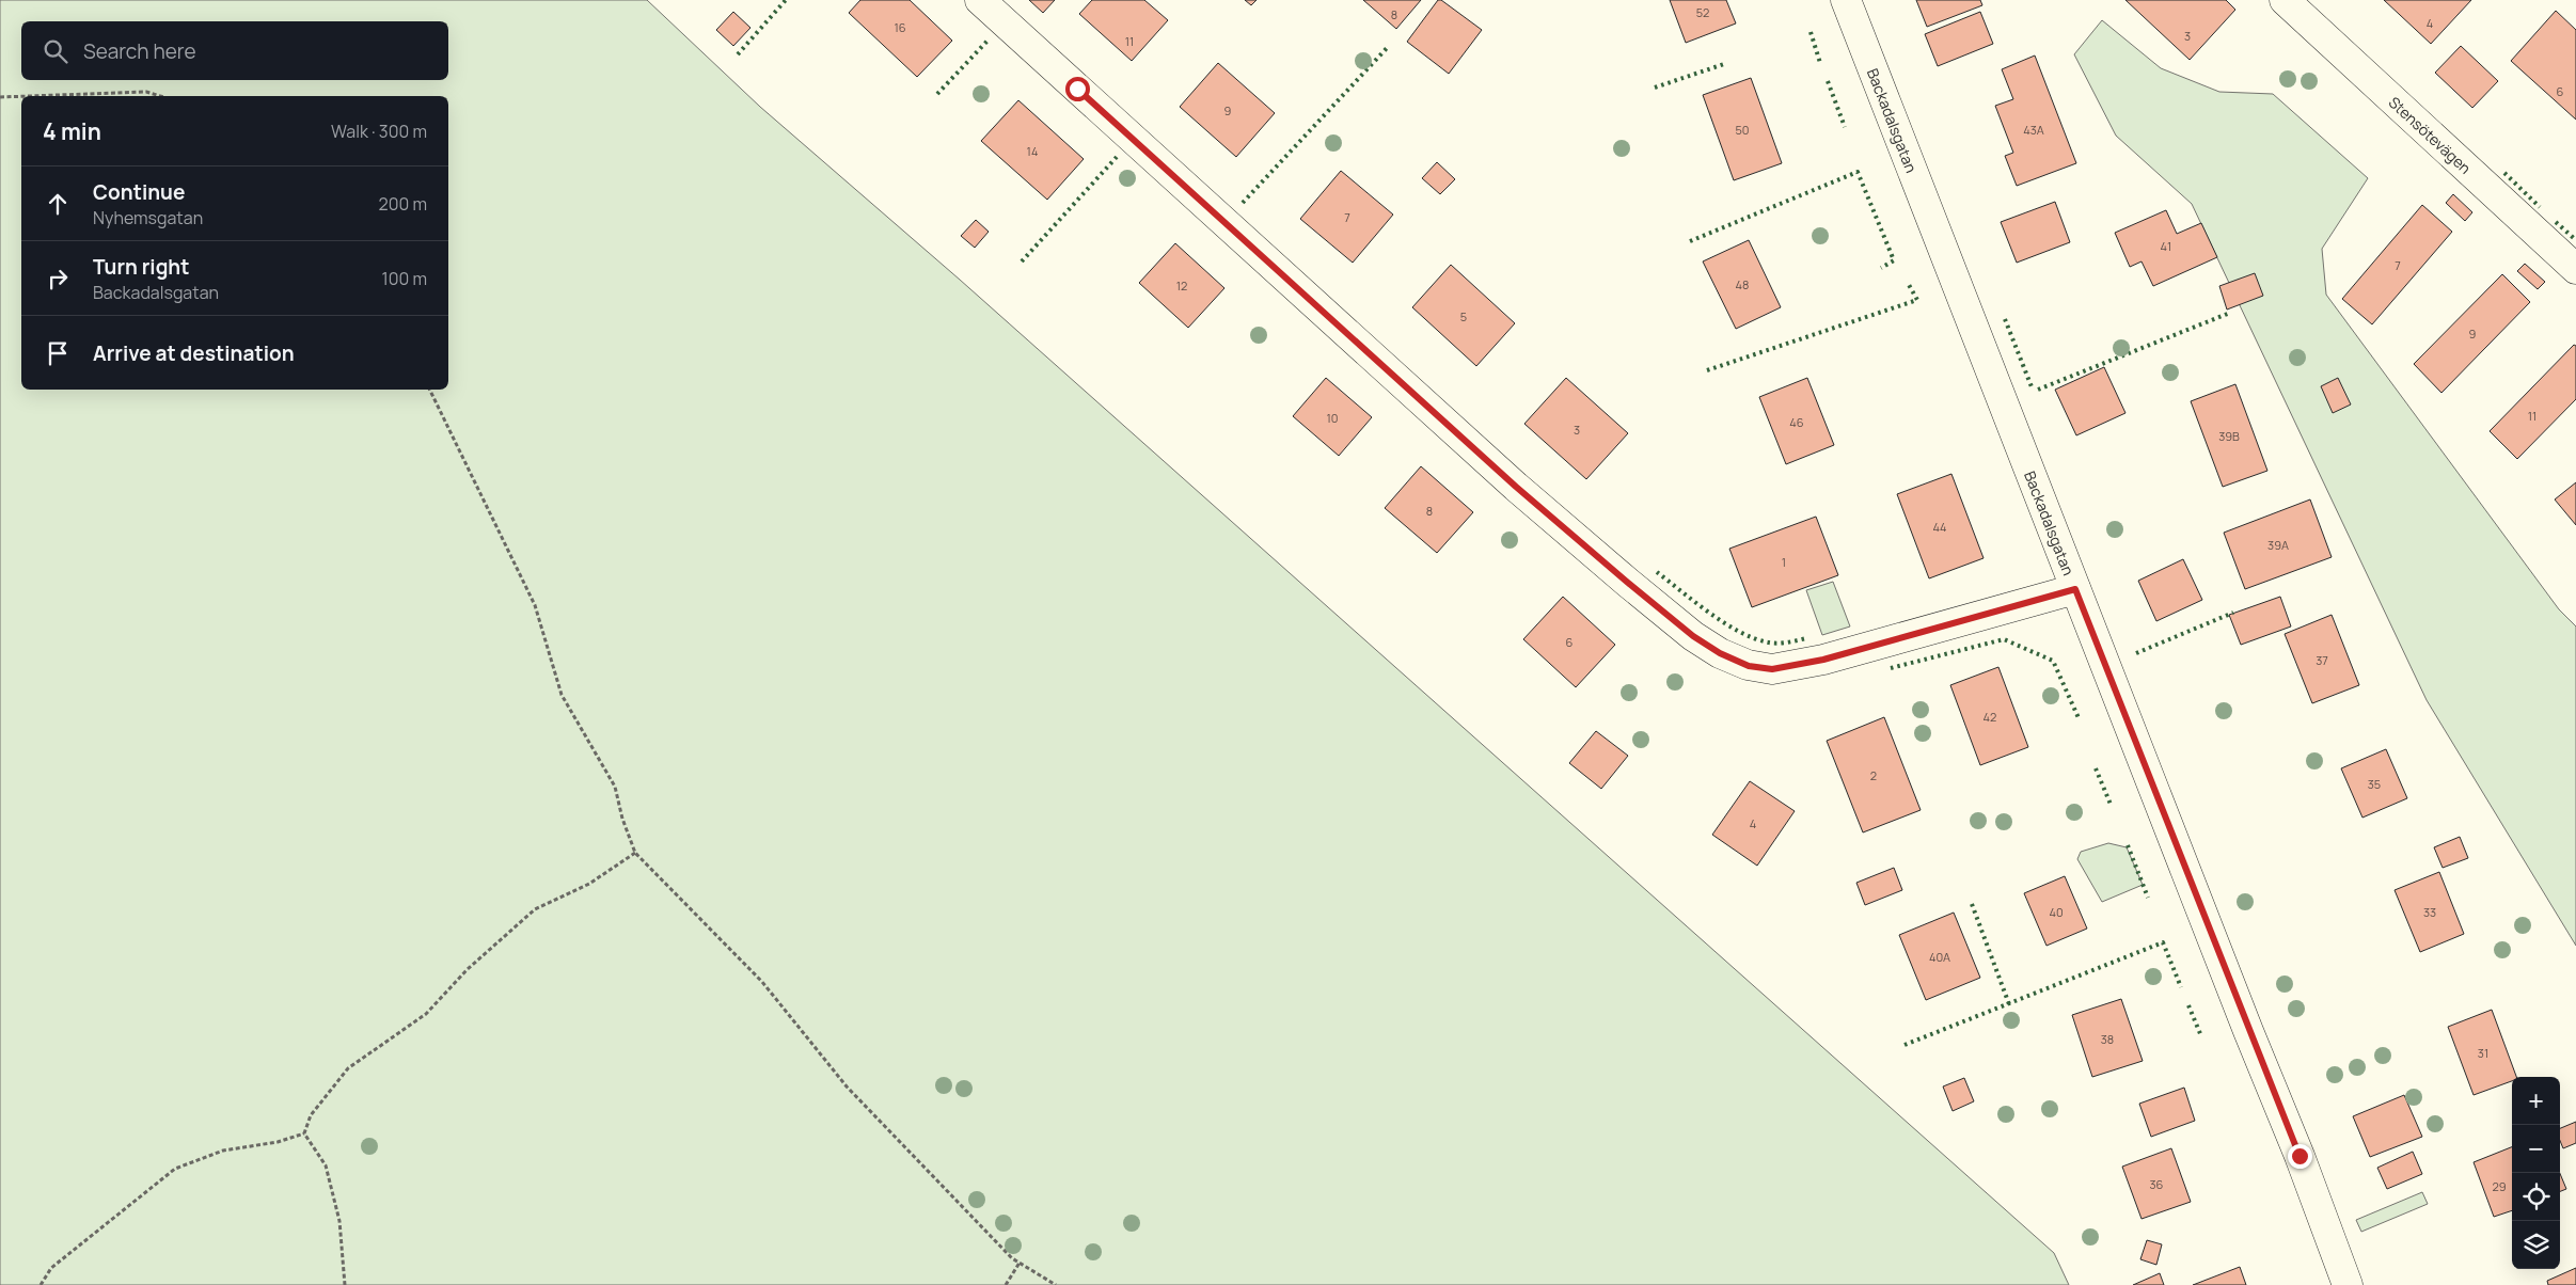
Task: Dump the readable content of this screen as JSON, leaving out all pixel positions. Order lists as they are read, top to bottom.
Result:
{
  "streets": {
    "street": ["Backadalsgatan", "Stensötevägen"]
  },
  "house_numbers": [
    "52",
    "8",
    "4",
    "16",
    "3",
    "11",
    "6",
    "9",
    "50",
    "43A",
    "14",
    "7",
    "41",
    "7",
    "48",
    "12",
    "5",
    "9",
    "11",
    "10",
    "46",
    "3",
    "39B",
    "8",
    "44",
    "39A",
    "1",
    "6",
    "37",
    "42",
    "2",
    "35",
    "4",
    "40",
    "33",
    "40A",
    "38",
    "31",
    "36",
    "29"
  ],
  "page": {
    "search": "Search here",
    "heading": ["4 min", "Walk · 300 m"],
    "list": [
      ["Continue", "Nyhemsgatan", "200 m"],
      ["Turn right", "Backadalsgatan", "100 m"],
      "Arrive at destination"
    ],
    "map_buttons": ["+", "−"]
  }
}
